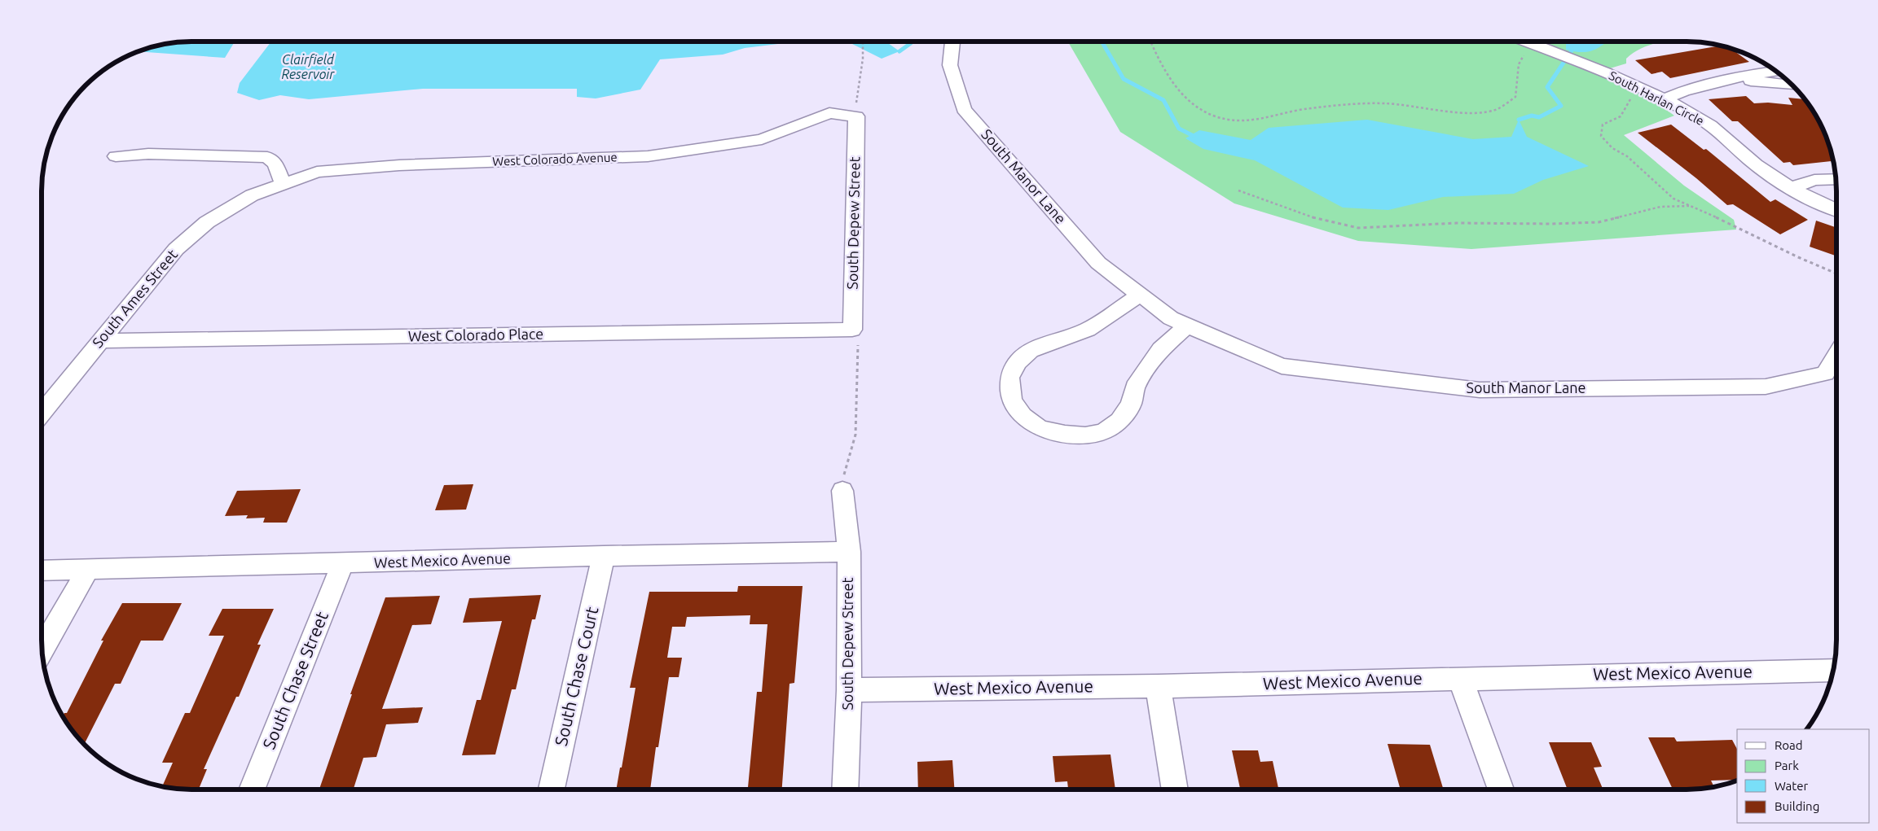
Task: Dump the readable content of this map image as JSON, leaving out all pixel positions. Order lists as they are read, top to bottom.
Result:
{
  "streets": {
    "street": [
      "South Harlan Circle",
      "West Colorado Avenue",
      "South Manor Lane",
      "South Depew Street",
      "South Ames Street",
      "West Colorado Place",
      "West Mexico Avenue",
      "South Chase Court",
      "South Chase Street"
    ]
  },
  "crossings": [
    ["West Colorado Avenue", "South Depew Street"],
    ["West Colorado Avenue", "South Ames Street"],
    ["South Depew Street", "West Colorado Place"],
    ["South Depew Street", "West Mexico Avenue"],
    ["South Ames Street", "West Colorado Place"],
    ["West Mexico Avenue", "South Chase Court"],
    ["West Mexico Avenue", "South Chase Street"]
  ],
  "water": ["Clairfield Reservoir"],
  "legend": [
    "Road",
    "Park",
    "Water",
    "Building"
  ]
}
